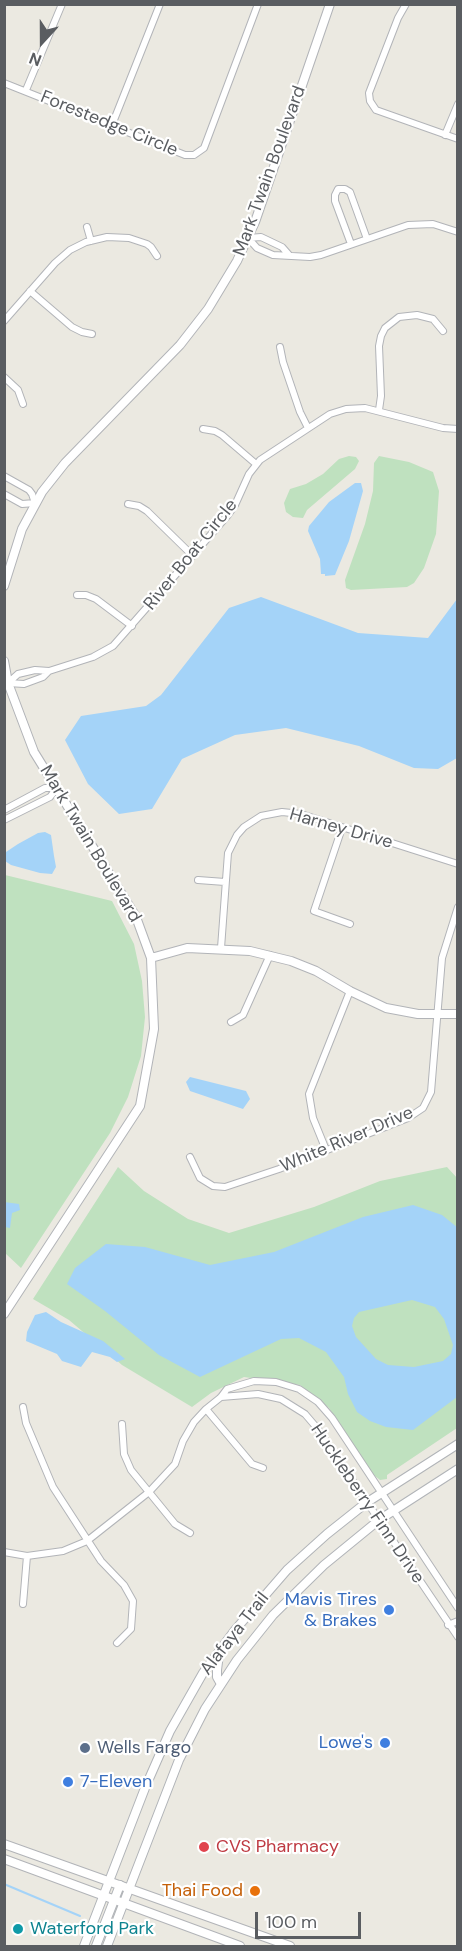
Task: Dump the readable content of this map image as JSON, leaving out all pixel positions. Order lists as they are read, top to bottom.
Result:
{
  "streets": {
    "main road": ["Alafaya Trail"],
    "street": [
      "Forestedge Circle",
      "Mark Twain Boulevard",
      "River Boat Circle",
      "Harney Drive",
      "White River Drive",
      "Huckleberry Finn Drive"
    ]
  },
  "crossings": [
    ["Mark Twain Boulevard", "River Boat Circle"],
    ["Huckleberry Finn Drive", "Alafaya Trail"]
  ],
  "places": [
    "Mavis Tires & Brakes",
    "Lowe's",
    "Wells Fargo",
    "7-Eleven",
    "CVS Pharmacy",
    "Thai Food",
    "Waterford Park"
  ],
  "scale_bar": "100 m",
  "north": "bottom"
}
